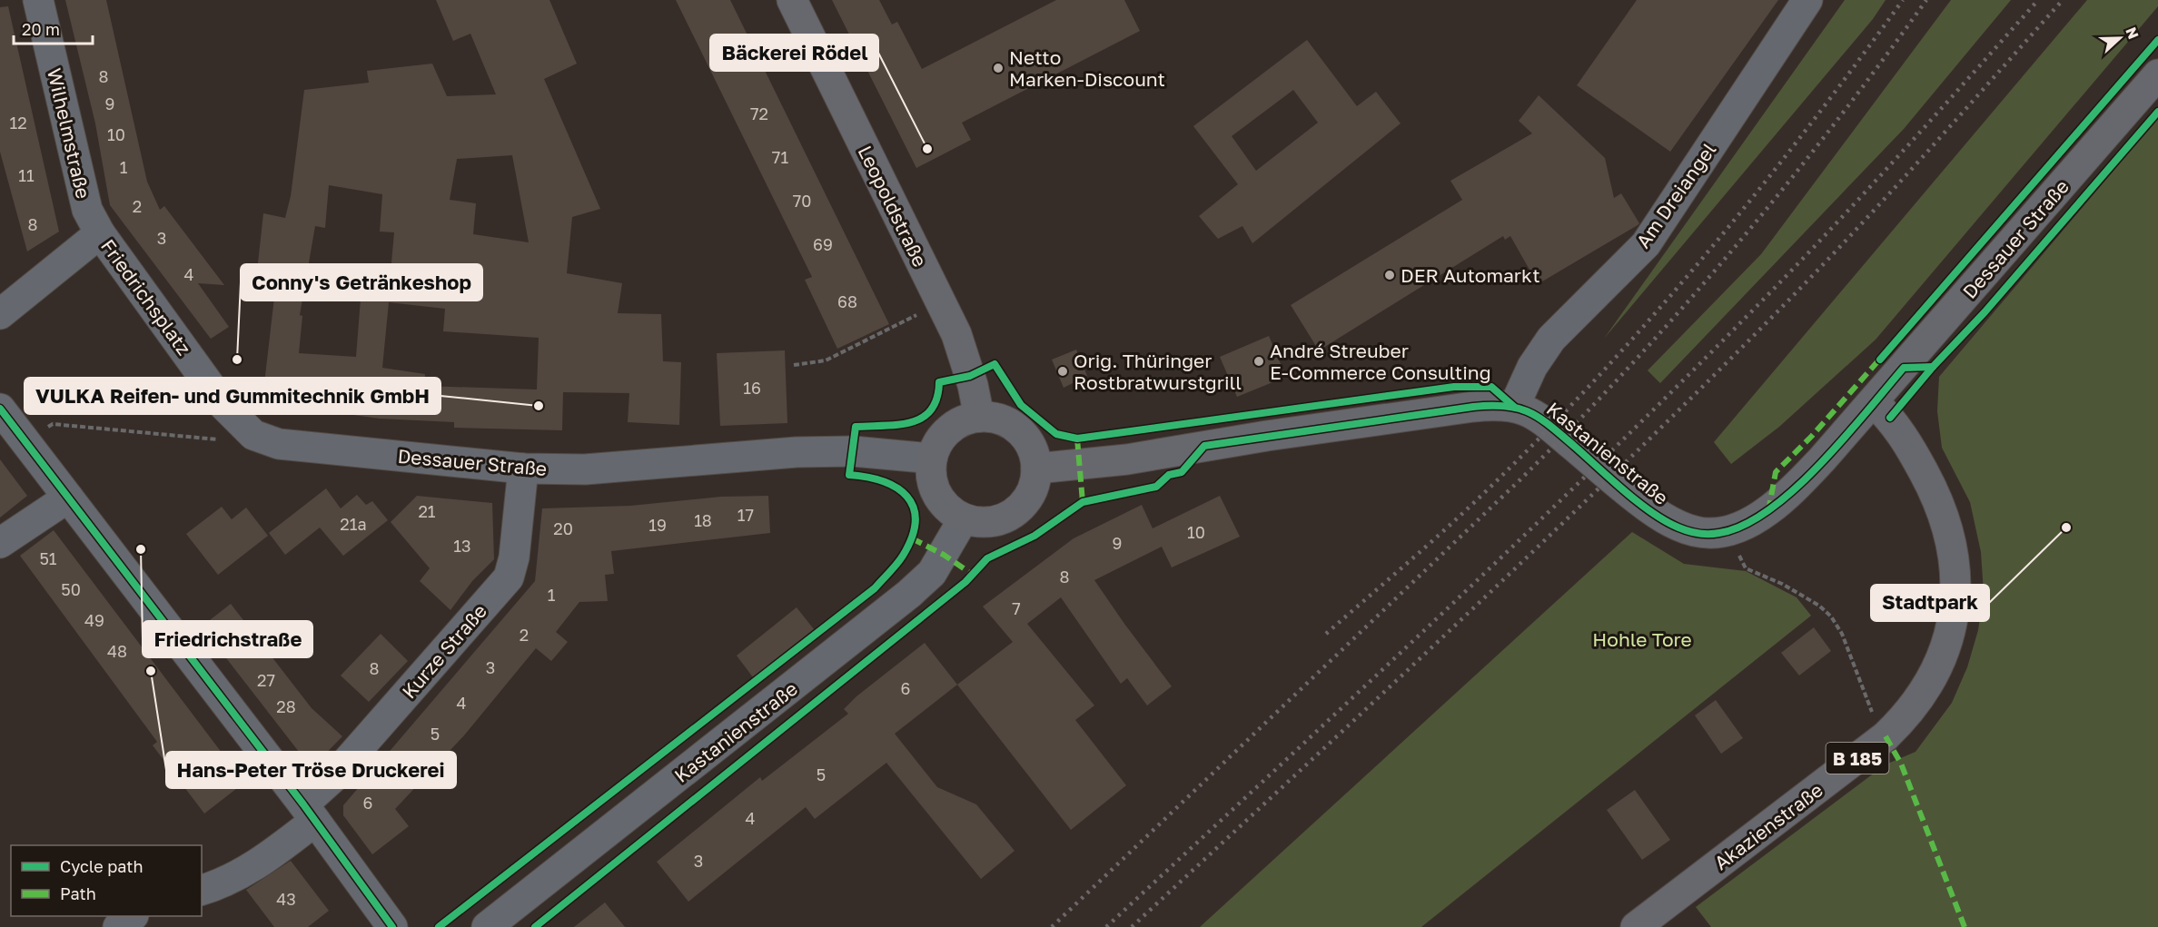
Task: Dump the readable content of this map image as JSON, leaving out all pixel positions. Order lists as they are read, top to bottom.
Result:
{
  "streets": {
    "main road": [
      "Leopoldstraße",
      "Dessauer Straße",
      "Kastanienstraße",
      "B 185",
      "Akazienstraße"
    ],
    "street": [
      "Wilhelmstraße",
      "Am Dreiangel",
      "Friedrichsplatz",
      "Kurze Straße"
    ]
  },
  "crossings": [
    ["Wilhelmstraße", "Friedrichsplatz"],
    ["Am Dreiangel", "Kastanienstraße"],
    ["Leopoldstraße", "Dessauer Straße"],
    ["Leopoldstraße", "Kastanienstraße"],
    ["Dessauer Straße", "Friedrichsplatz"],
    ["Dessauer Straße", "Kastanienstraße"],
    ["Dessauer Straße", "Kurze Straße"],
    ["Dessauer Straße", "Akazienstraße"],
    ["Kastanienstraße", "Akazienstraße"]
  ],
  "parks": ["Hohle Tore"],
  "places": [
    "Netto Marken-Discount",
    "Bäckerei Rödel",
    "DER Automarkt",
    "Conny's Getränkeshop",
    "André Streuber E-Commerce Consulting",
    "Orig. Thüringer Rostbratwurstgrill",
    "VULKA Reifen- und Gummitechnik GmbH",
    "Stadtpark",
    "Friedrichstraße",
    "Hans-Peter Tröse Druckerei"
  ],
  "house_numbers": [
    "8",
    "9",
    "72",
    "12",
    "10",
    "71",
    "1",
    "11",
    "70",
    "2",
    "8",
    "3",
    "69",
    "4",
    "68",
    "16",
    "21",
    "17",
    "18",
    "21a",
    "19",
    "20",
    "10",
    "9",
    "13",
    "51",
    "8",
    "50",
    "1",
    "7",
    "49",
    "2",
    "48",
    "3",
    "8",
    "27",
    "6",
    "4",
    "28",
    "5",
    "5",
    "6",
    "4",
    "3",
    "43"
  ],
  "legend": ["Cycle path", "Path"],
  "scale_bar": "20 m",
  "north": "right"
}
